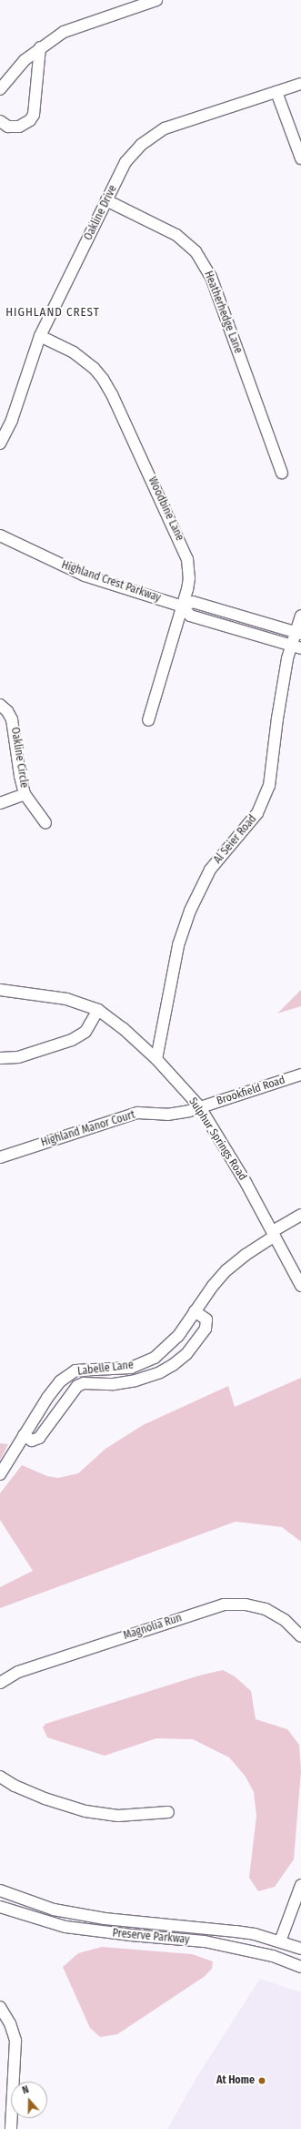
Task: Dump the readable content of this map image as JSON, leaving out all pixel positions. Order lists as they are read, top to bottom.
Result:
{
  "streets": {
    "street": [
      "Oakline Drive",
      "Heatherhedge Lane",
      "Woodbine Lane",
      "Highland Crest Parkway",
      "Oakline Circle",
      "Al Seier Road",
      "Brookfield Road",
      "Highland Manor Court",
      "Sulphur Springs Road",
      "Labelle Lane",
      "Magnolia Run",
      "Preserve Parkway"
    ]
  },
  "crossings": [
    ["Oakline Drive", "Heatherhedge Lane"],
    ["Oakline Drive", "Woodbine Lane"],
    ["Woodbine Lane", "Highland Crest Parkway"],
    ["Highland Crest Parkway", "Al Seier Road"],
    ["Al Seier Road", "Sulphur Springs Road"],
    ["Brookfield Road", "Highland Manor Court"],
    ["Brookfield Road", "Sulphur Springs Road"],
    ["Highland Manor Court", "Sulphur Springs Road"],
    ["Sulphur Springs Road", "Labelle Lane"]
  ],
  "districts": ["HIGHLAND CREST"],
  "places": ["At Home"],
  "north": "top"
}
